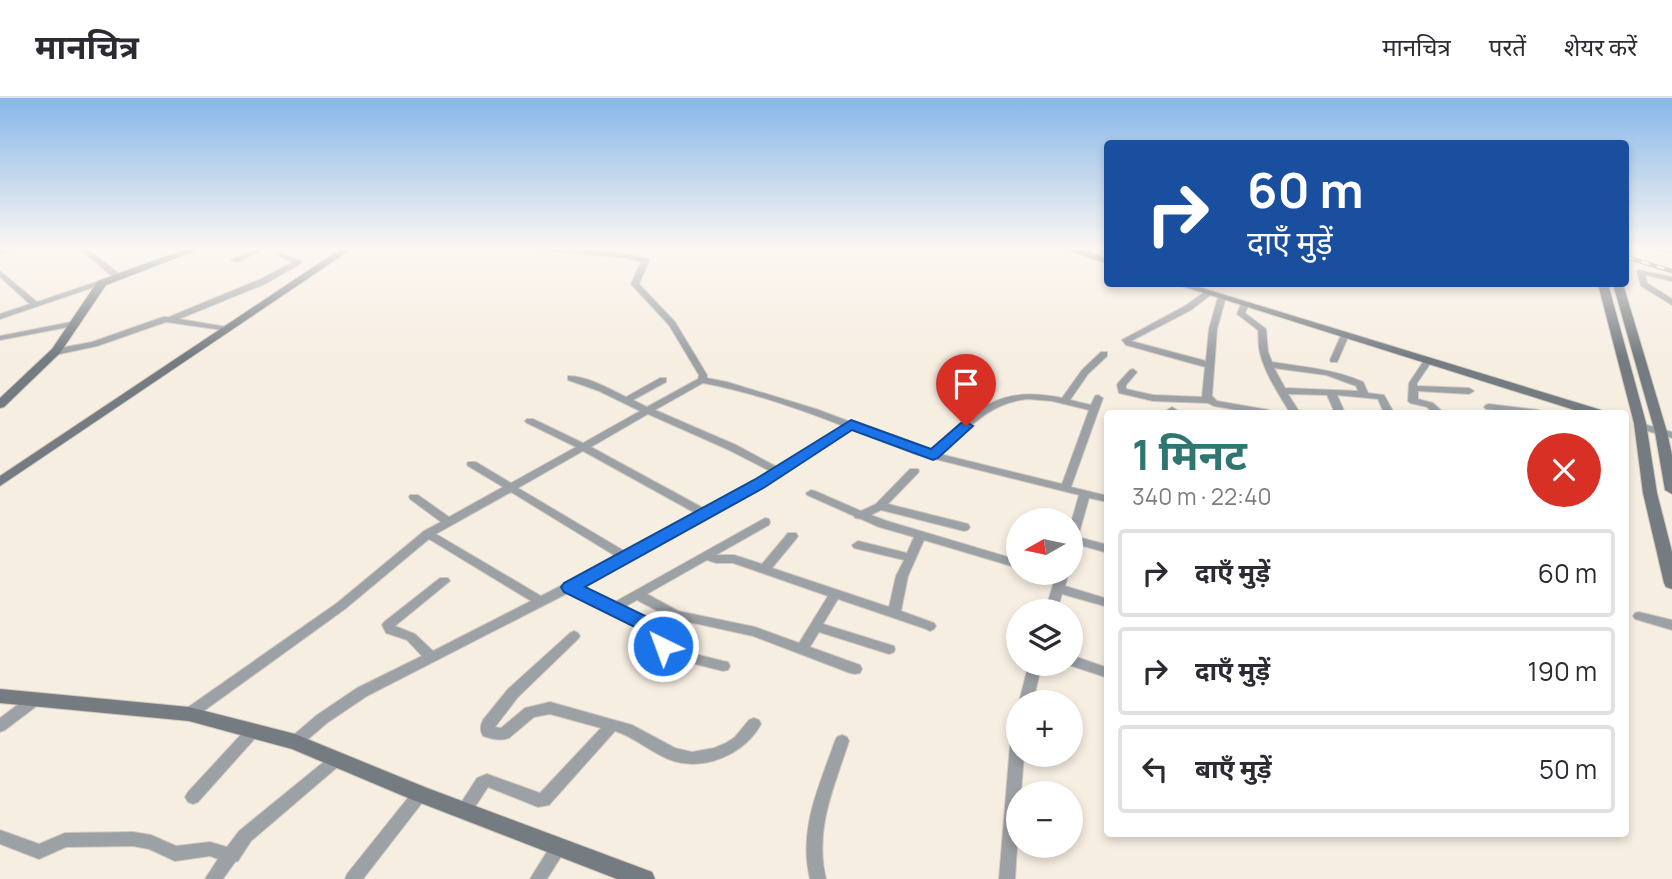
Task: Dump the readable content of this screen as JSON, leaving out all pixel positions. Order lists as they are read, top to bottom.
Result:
{
  "north": "left",
  "page": {
    "header": "मानचित्र",
    "nav": ["मानचित्र", "परतें", "शेयर करें"],
    "turn": ["60 m", "दाएँ मुड़ें"],
    "heading": ["1 मिनट", "340 m · 22:40"],
    "map_buttons": ["+", "−"],
    "list": [
      {
        "name": "दाएँ मुड़ें",
        "value": "60 m"
      },
      {
        "name": "दाएँ मुड़ें",
        "value": "190 m"
      },
      {
        "name": "बाएँ मुड़ें",
        "value": "50 m"
      }
    ]
  }
}
